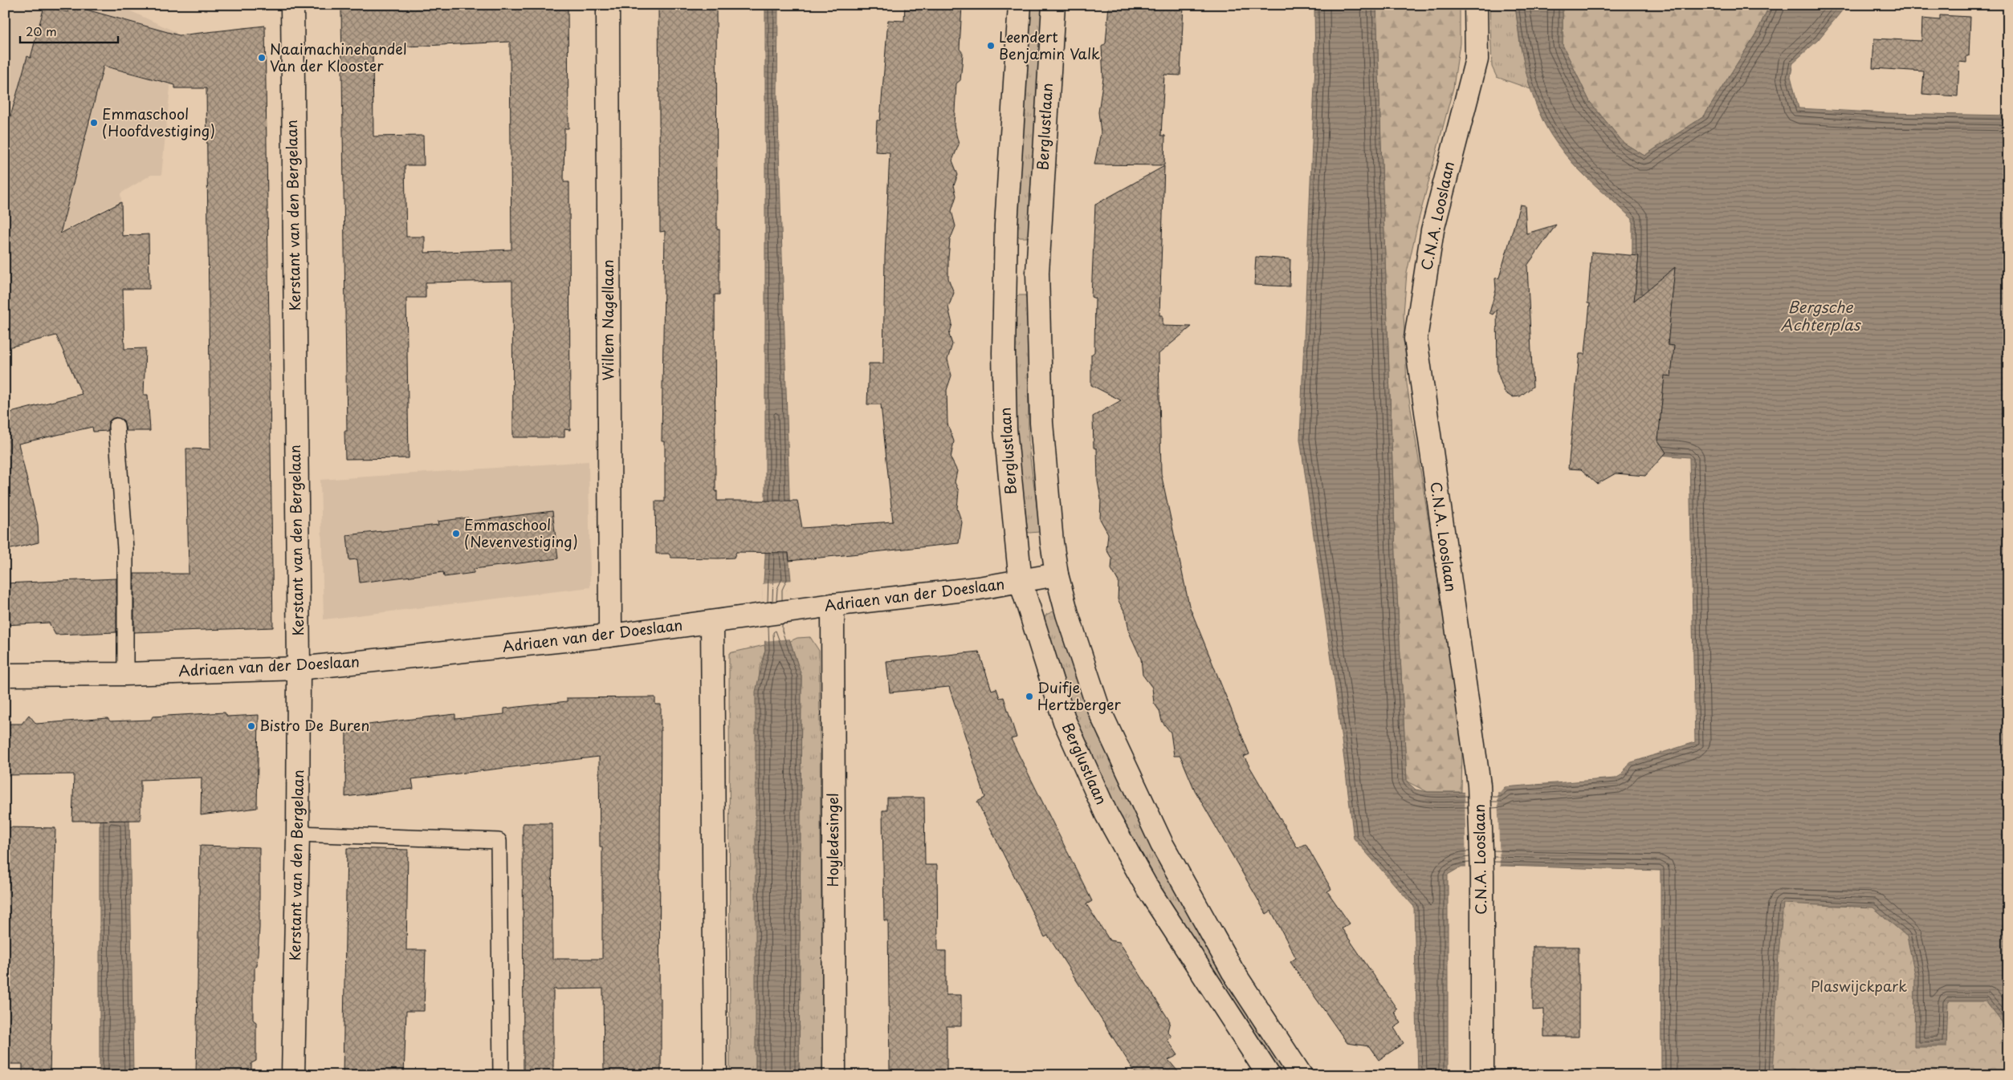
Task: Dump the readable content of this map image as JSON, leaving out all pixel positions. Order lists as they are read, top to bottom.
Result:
{
  "streets": {
    "street": [
      "Berglustlaan",
      "Kerstant van den Bergelaan",
      "C.N.A. Looslaan",
      "Willem Nagellaan",
      "Adriaen van der Doeslaan",
      "Hoyledesingel"
    ]
  },
  "crossings": [
    ["Berglustlaan", "Adriaen van der Doeslaan"],
    ["Kerstant van den Bergelaan", "Adriaen van der Doeslaan"],
    ["Willem Nagellaan", "Adriaen van der Doeslaan"],
    ["Adriaen van der Doeslaan", "Hoyledesingel"]
  ],
  "water": ["Bergsche Achterplas"],
  "parks": ["Plaswijckpark"],
  "places": [
    "Leendert Benjamin Valk",
    "Naaimachinehandel Van der Klooster",
    "Emmaschool (Hoofdvestiging)",
    "Emmaschool (Nevenvestiging)",
    "Duifje Hertzberger",
    "Bistro De Buren"
  ],
  "scale_bar": "20 m"
}
